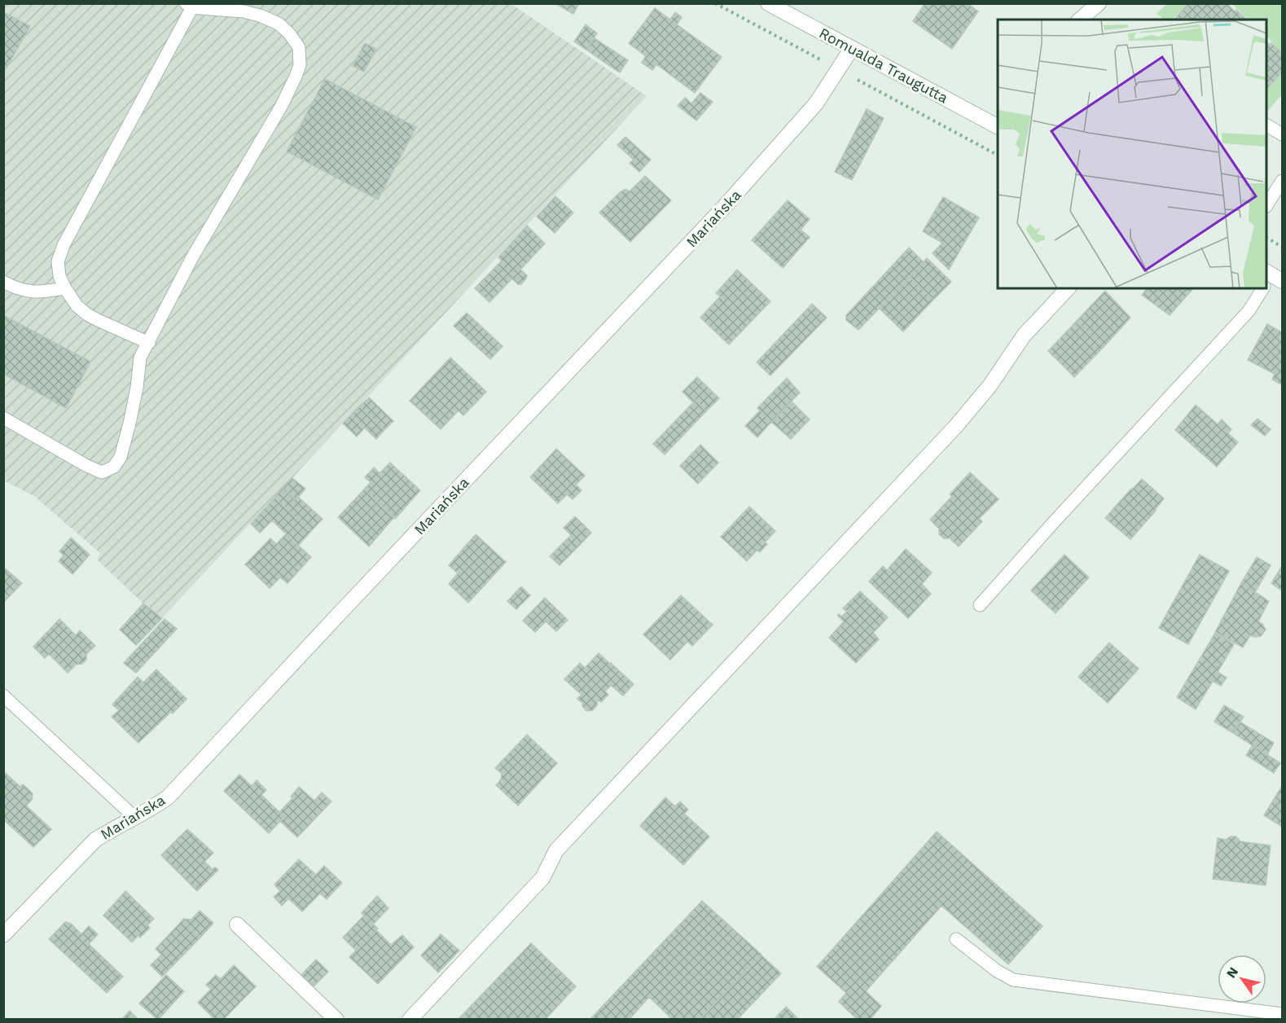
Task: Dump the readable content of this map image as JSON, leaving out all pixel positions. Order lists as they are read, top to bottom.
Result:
{
  "streets": {
    "street": ["Romualda Traugutta", "Mariańska"]
  },
  "crossings": [
    ["Romualda Traugutta", "Mariańska"]
  ],
  "north": "top left"
}
